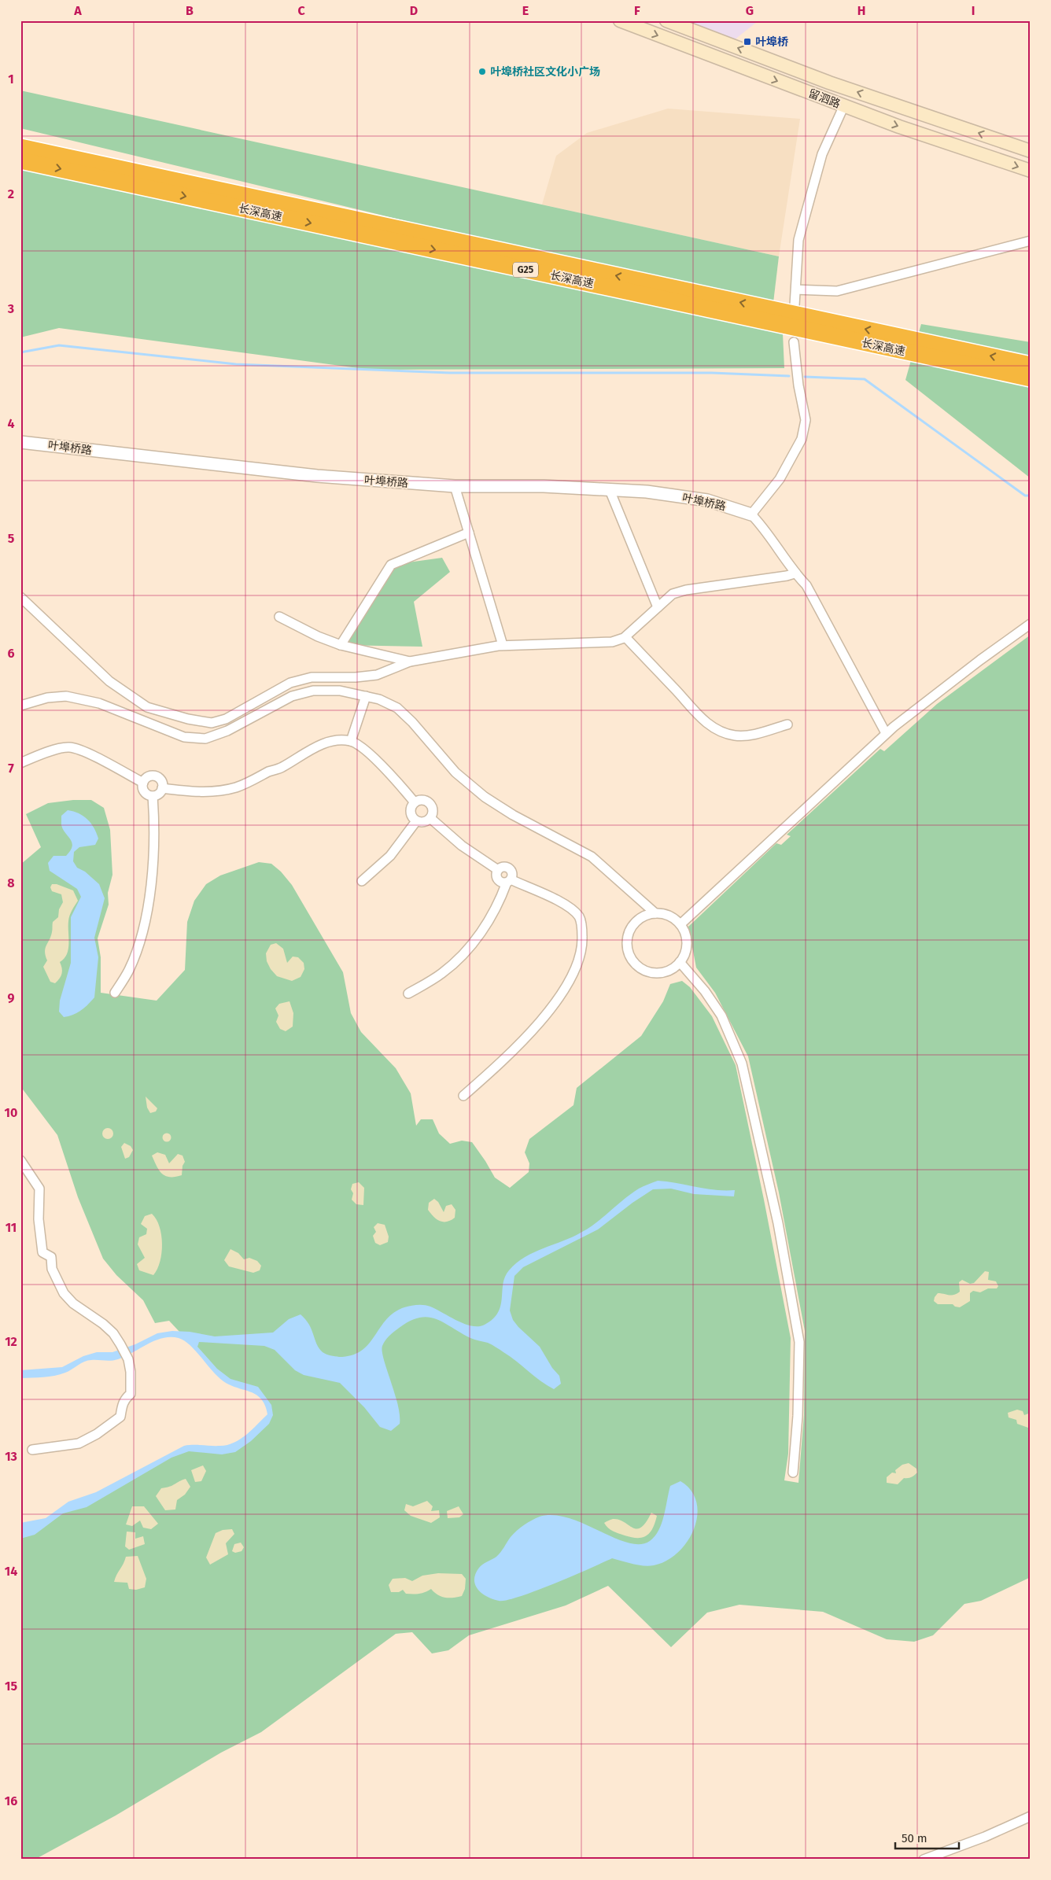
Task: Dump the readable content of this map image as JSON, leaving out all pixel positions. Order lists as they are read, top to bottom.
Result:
{
  "streets": {
    "highway": ["长深高速", "G25"],
    "main road": ["留泗路"],
    "street": ["叶埠桥路"]
  },
  "places": {
    "transit": ["叶埠桥"],
    "other": ["叶埠桥社区文化小广场"]
  },
  "scale_bar": "50 m",
  "grid": {
    "columns": [
      "A",
      "B",
      "C",
      "D",
      "E",
      "F",
      "G",
      "H",
      "I"
    ],
    "rows": [
      "1",
      "2",
      "3",
      "4",
      "5",
      "6",
      "7",
      "8",
      "9",
      "10",
      "11",
      "12",
      "13",
      "14",
      "15",
      "16"
    ]
  }
}
